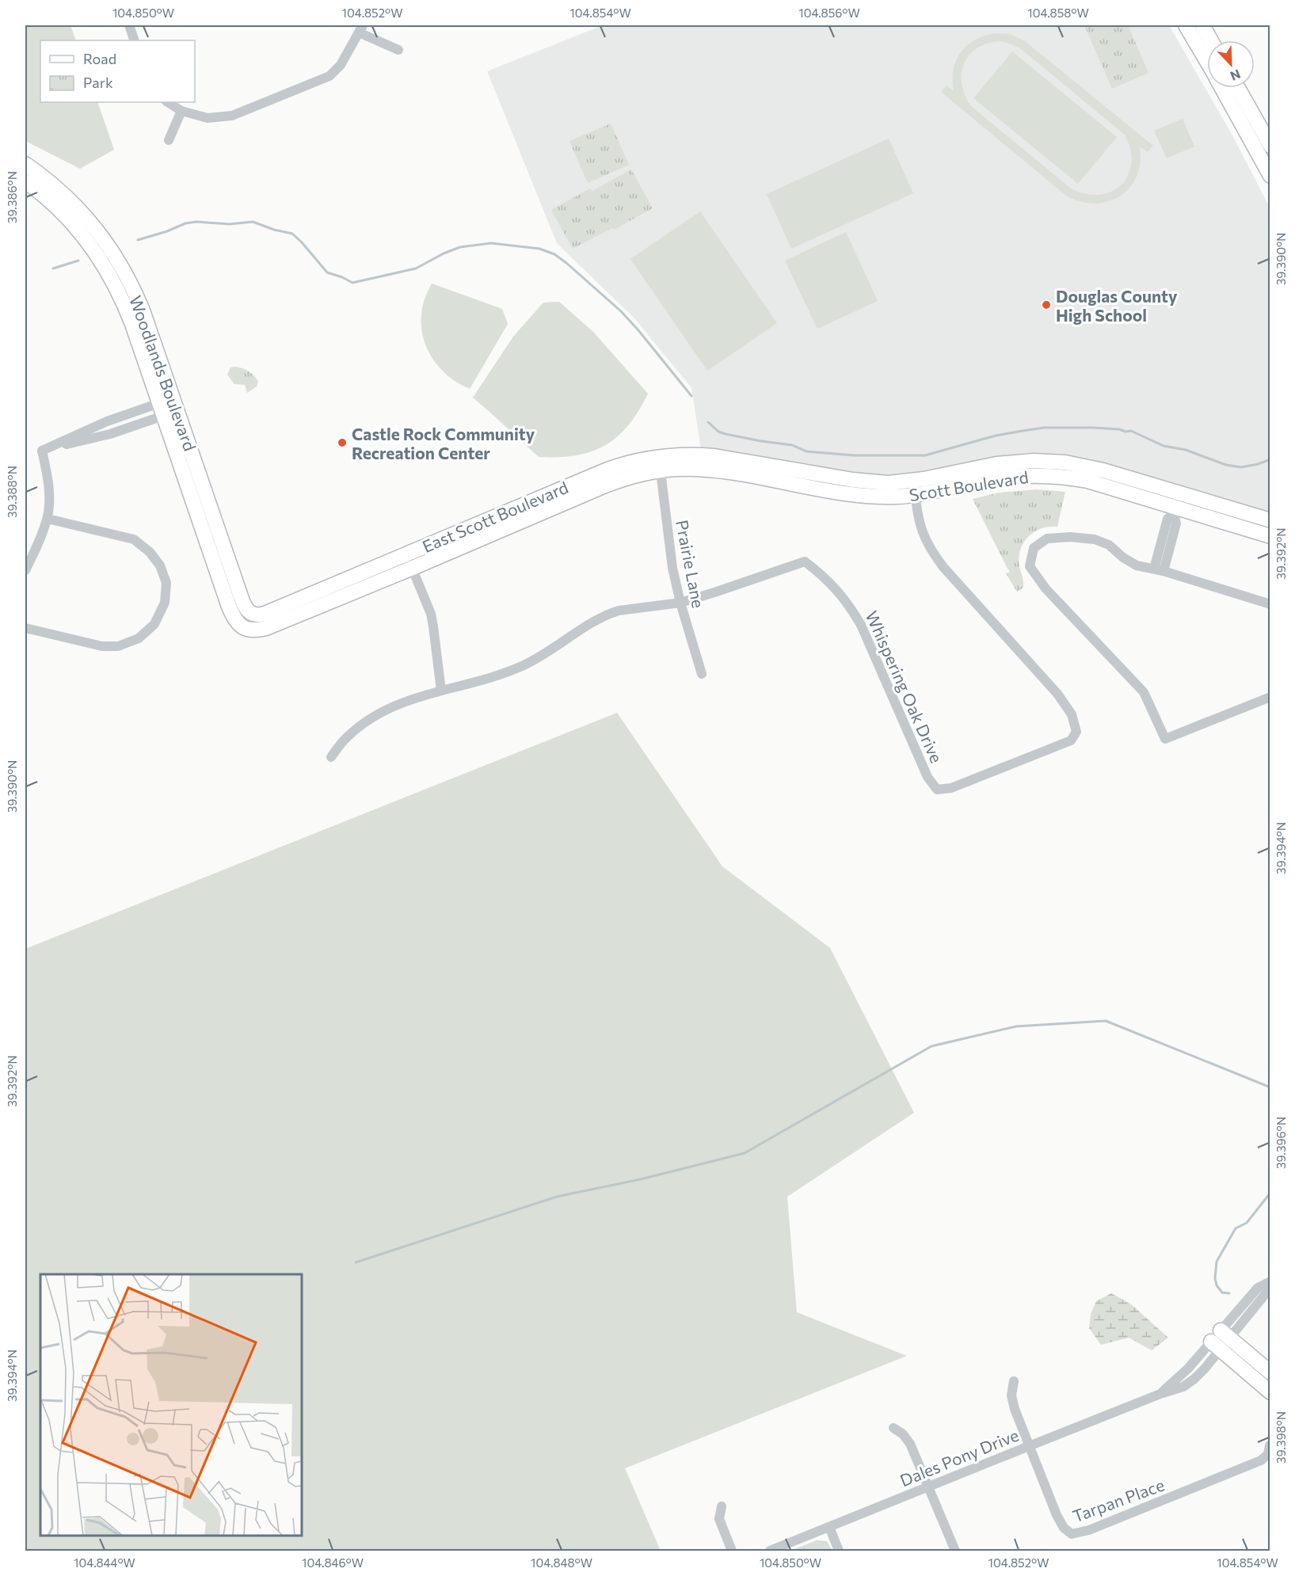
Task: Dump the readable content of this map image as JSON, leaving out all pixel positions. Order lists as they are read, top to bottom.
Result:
{
  "streets": {
    "street": [
      "Woodlands Boulevard",
      "Scott Boulevard",
      "East Scott Boulevard",
      "Prairie Lane",
      "Whispering Oak Drive",
      "Dales Pony Drive",
      "Tarpan Place"
    ]
  },
  "crossings": [
    ["Woodlands Boulevard", "East Scott Boulevard"],
    ["Scott Boulevard", "East Scott Boulevard"],
    ["Scott Boulevard", "Prairie Lane"],
    ["Scott Boulevard", "Whispering Oak Drive"],
    ["East Scott Boulevard", "Prairie Lane"],
    ["Prairie Lane", "Whispering Oak Drive"],
    ["Dales Pony Drive", "Tarpan Place"]
  ],
  "places": ["Douglas County High School", "Castle Rock Community Recreation Center"],
  "legend": ["Road", "Park"],
  "north": "bottom right",
  "coordinates": [
    "104.850°W",
    "104.852°W",
    "104.854°W",
    "104.856°W",
    "104.858°W",
    "39.386°N",
    "39.390°N",
    "39.388°N",
    "39.392°N",
    "39.394°N",
    "39.396°N",
    "39.398°N",
    "104.844°W",
    "104.846°W",
    "104.848°W"
  ]
}
